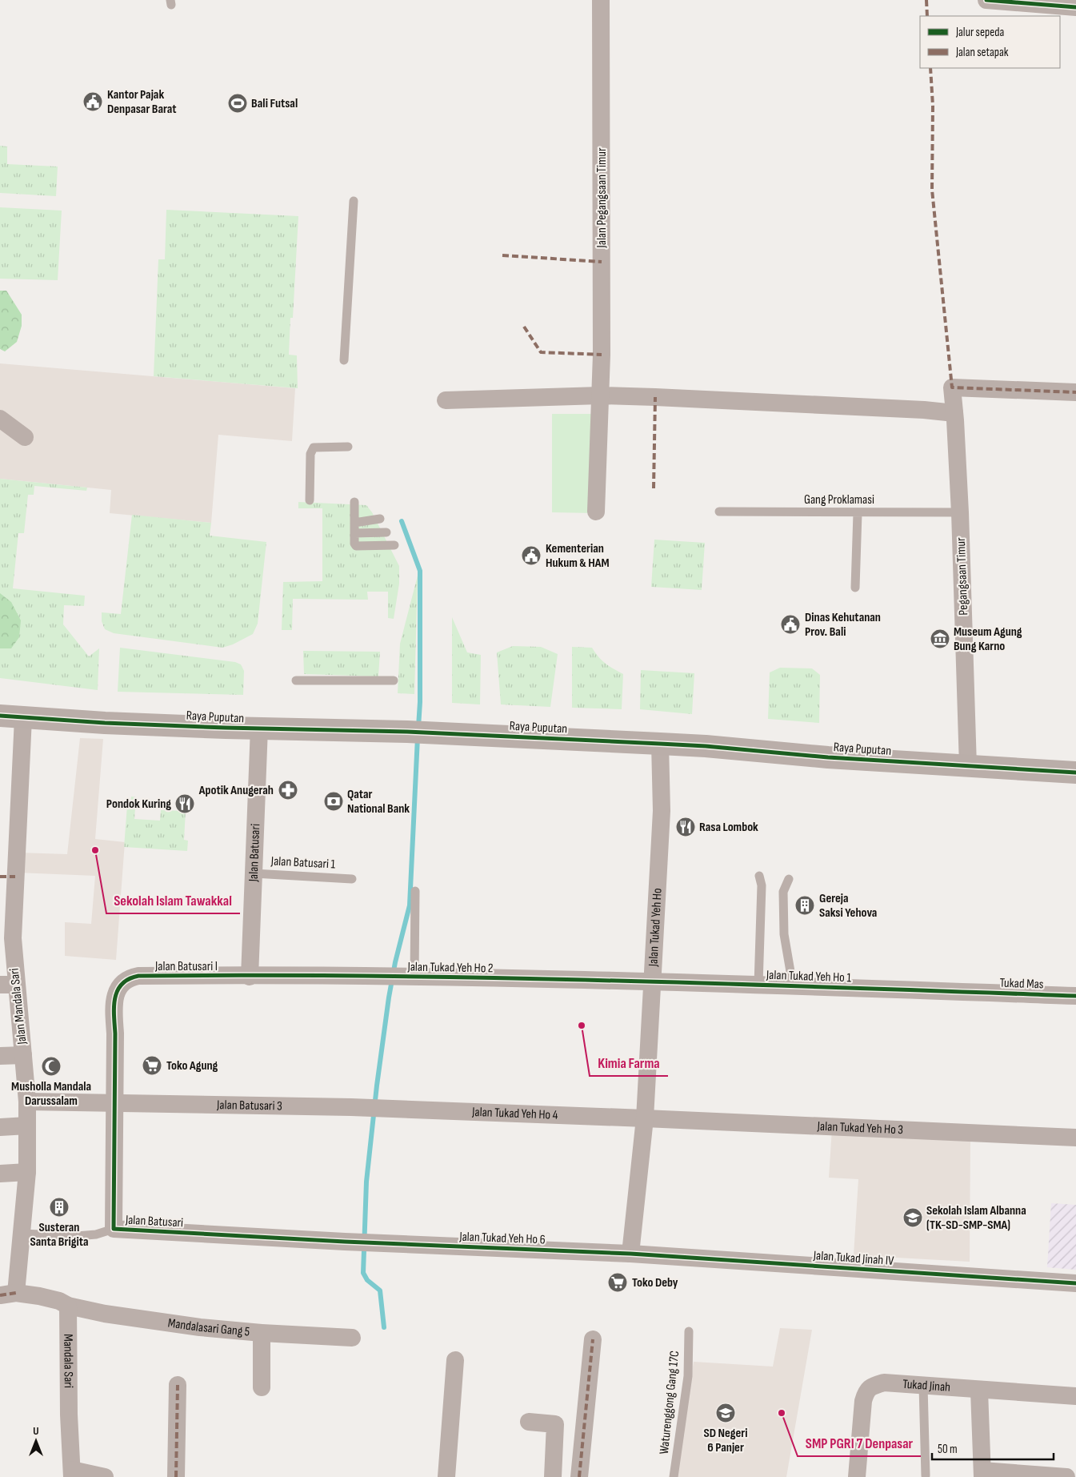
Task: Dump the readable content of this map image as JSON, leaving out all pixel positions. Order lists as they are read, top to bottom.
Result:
{
  "streets": {
    "main road": ["Raya Puputan"],
    "street": [
      "Jalan Pegangsaan Timur",
      "Pegangsaan Timur",
      "Jalan Batusari",
      "Jalan Tukad Yeh Ho",
      "Jalan Batusari I",
      "Jalan Tukad Yeh Ho 2",
      "Jalan Tukad Yeh Ho 1",
      "Tukad Mas",
      "Jalan Mandala Sari",
      "Jalan Batusari 3",
      "Jalan Tukad Yeh Ho 4",
      "Jalan Tukad Yeh Ho 3",
      "Jalan Tukad Yeh Ho 6",
      "Jalan Tukad Jinah IV",
      "Mandalasari Gang 5",
      "Mandala Sari",
      "Tukad Jinah"
    ],
    "lane": ["Gang Proklamasi", "Jalan Batusari 1", "Waturenggong Gang 17C"]
  },
  "crossings": [
    ["Gang Proklamasi", "Pegangsaan Timur"],
    ["Pegangsaan Timur", "Raya Puputan"],
    ["Raya Puputan", "Jalan Batusari"],
    ["Raya Puputan", "Jalan Tukad Yeh Ho"],
    ["Raya Puputan", "Jalan Mandala Sari"],
    ["Jalan Batusari", "Jalan Batusari 1"],
    ["Jalan Batusari", "Jalan Batusari I"],
    ["Jalan Batusari", "Jalan Tukad Yeh Ho 2"],
    ["Jalan Batusari", "Jalan Batusari 3"],
    ["Jalan Batusari", "Jalan Tukad Yeh Ho 6"],
    ["Jalan Tukad Yeh Ho", "Jalan Tukad Yeh Ho 2"],
    ["Jalan Tukad Yeh Ho", "Jalan Tukad Yeh Ho 1"],
    ["Jalan Tukad Yeh Ho", "Jalan Tukad Yeh Ho 4"],
    ["Jalan Tukad Yeh Ho", "Jalan Tukad Yeh Ho 3"],
    ["Jalan Tukad Yeh Ho", "Jalan Tukad Yeh Ho 6"],
    ["Jalan Tukad Yeh Ho", "Jalan Tukad Jinah IV"],
    ["Jalan Batusari I", "Jalan Tukad Yeh Ho 2"],
    ["Jalan Tukad Yeh Ho 2", "Jalan Tukad Yeh Ho 1"],
    ["Jalan Tukad Yeh Ho 1", "Tukad Mas"],
    ["Jalan Mandala Sari", "Jalan Batusari 3"],
    ["Jalan Batusari 3", "Jalan Tukad Yeh Ho 4"],
    ["Jalan Tukad Yeh Ho 4", "Jalan Tukad Yeh Ho 3"],
    ["Jalan Tukad Yeh Ho 6", "Jalan Tukad Jinah IV"],
    ["Mandalasari Gang 5", "Mandala Sari"]
  ],
  "places": {
    "public building": ["Kantor Pajak Denpasar Barat", "Kementerian Hukum & HAM", "Dinas Kehutanan Prov. Bali"],
    "sports": ["Bali Futsal"],
    "museum": ["Museum Agung Bung Karno"],
    "pharmacy": ["Apotik Anugerah"],
    "bank": ["Qatar National Bank"],
    "restaurant": ["Pondok Kuring", "Rasa Lombok"],
    "other": ["Sekolah Islam Tawakkal", "Kimia Farma", "SMP PGRI 7 Denpasar"],
    "building": ["Gereja Saksi Yehova", "Susteran Santa Brigita"],
    "supermarket": ["Toko Agung", "Toko Deby"],
    "mosque": ["Musholla Mandala Darussalam"],
    "school or university": ["Sekolah Islam Albanna (TK-SD-SMP-SMA)", "SD Negeri 6 Panjer"]
  },
  "legend": ["Jalur sepeda", "Jalan setapak"],
  "scale_bar": "50 m",
  "north": "top"
}
